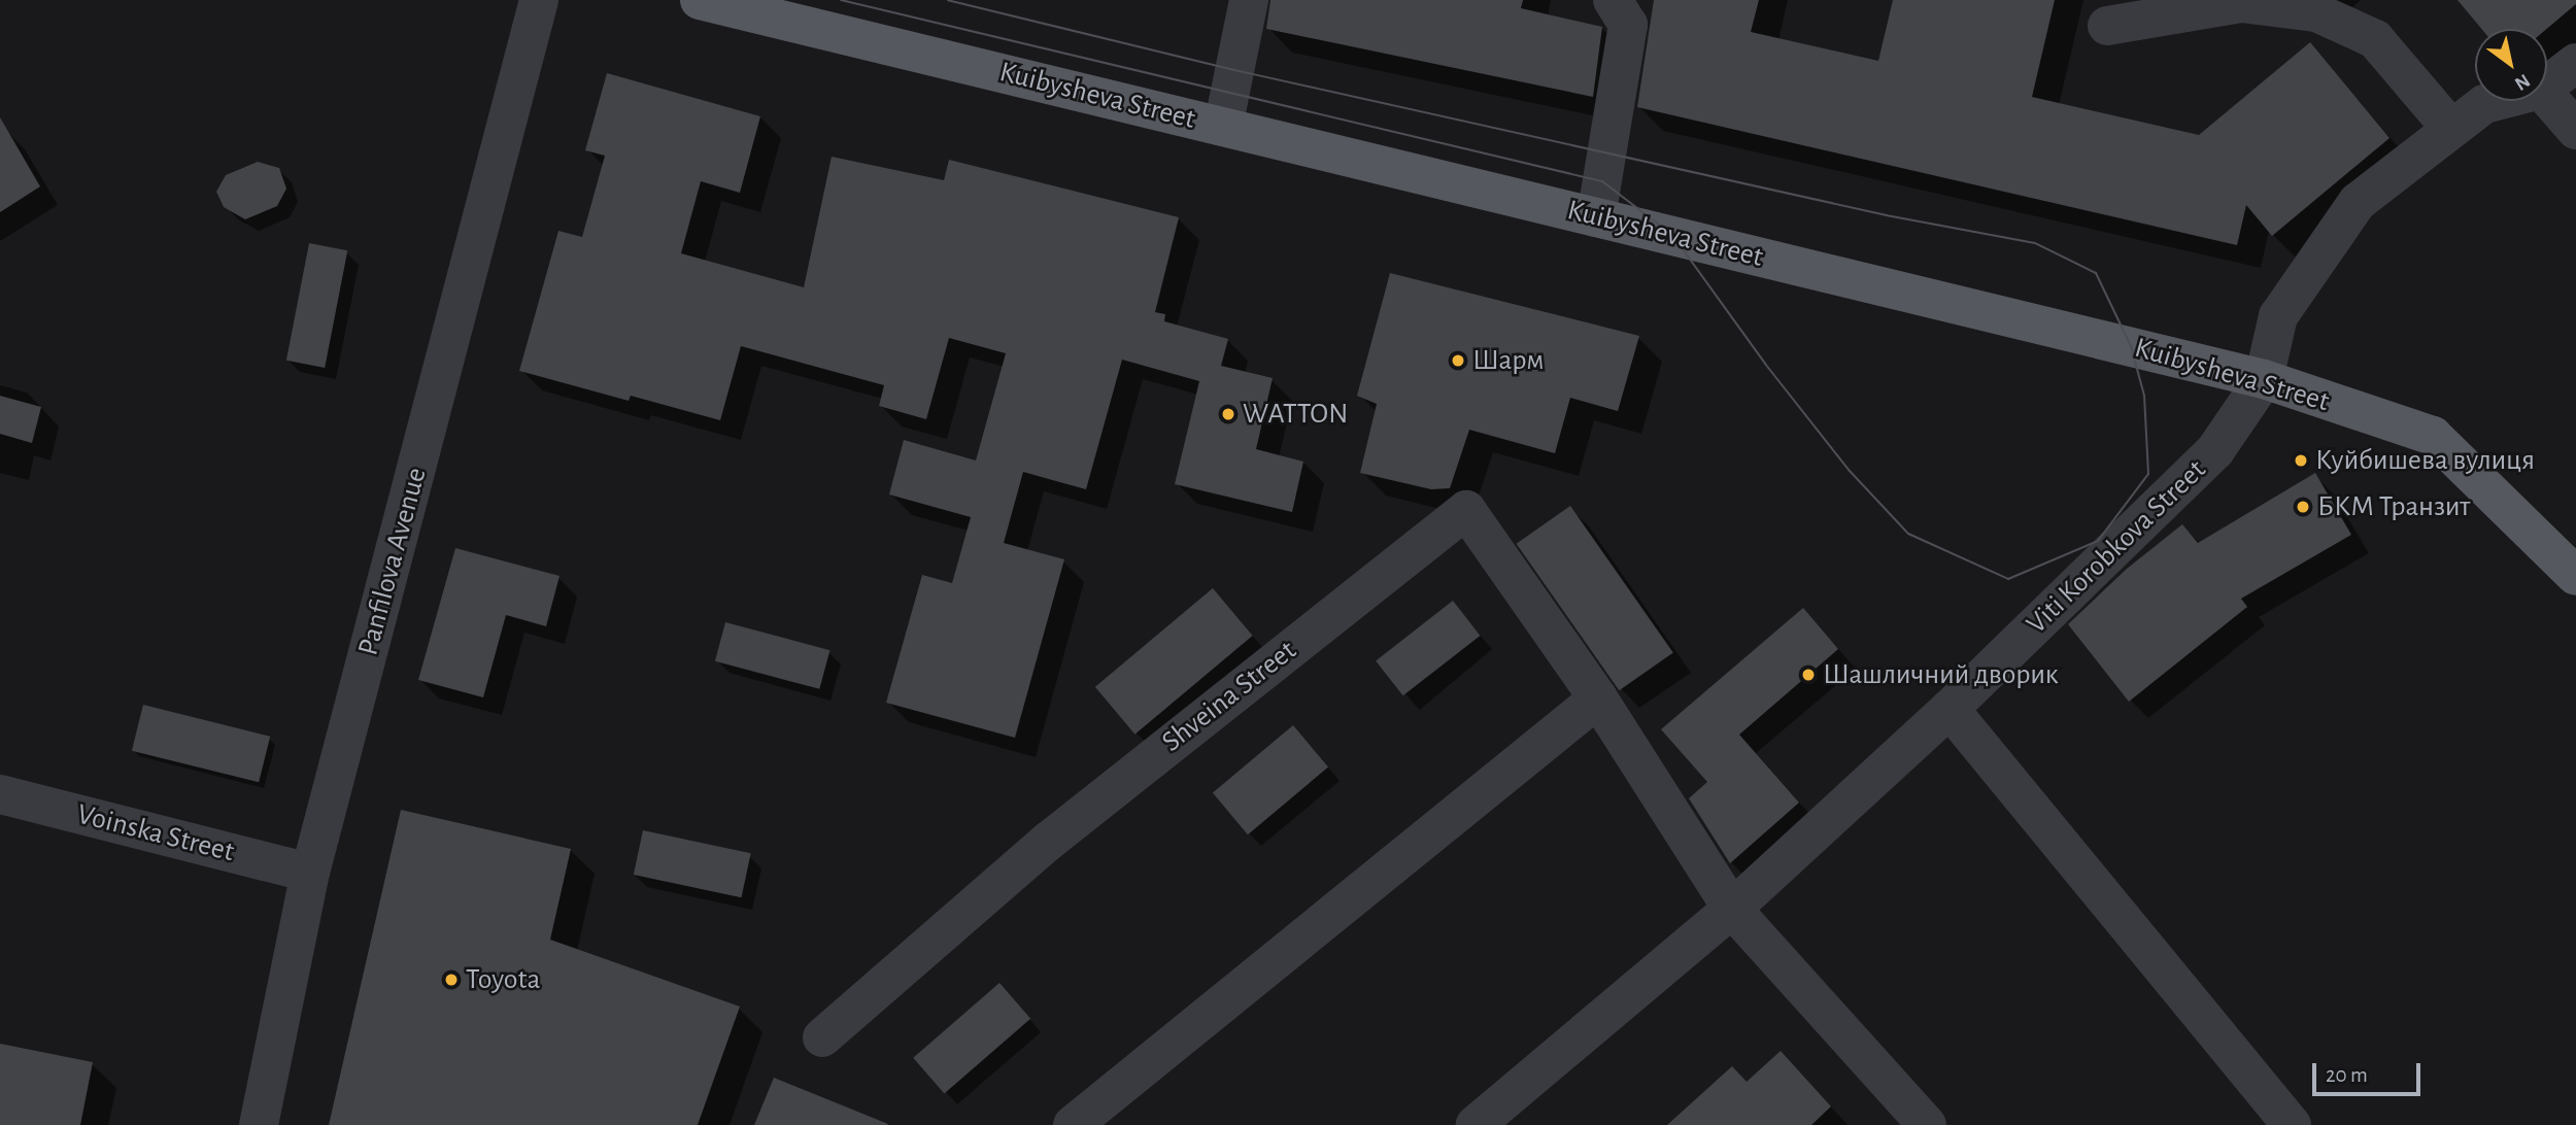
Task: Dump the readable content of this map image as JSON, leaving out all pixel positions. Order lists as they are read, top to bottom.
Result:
{
  "streets": {
    "main road": ["Kuibysheva Street"],
    "street": [
      "Viti Korobkova Street",
      "Panfilova Avenue",
      "Shveina Street",
      "Voinska Street"
    ]
  },
  "crossings": [
    ["Kuibysheva Street", "Viti Korobkova Street"],
    ["Viti Korobkova Street", "Shveina Street"],
    ["Panfilova Avenue", "Voinska Street"]
  ],
  "places": [
    "Шарм",
    "WATTON",
    "Куйбишева вулиця",
    "БКМ Транзит",
    "Шашличний дворик",
    "Toyota"
  ],
  "scale_bar": "20 m",
  "north": "bottom right"
}
